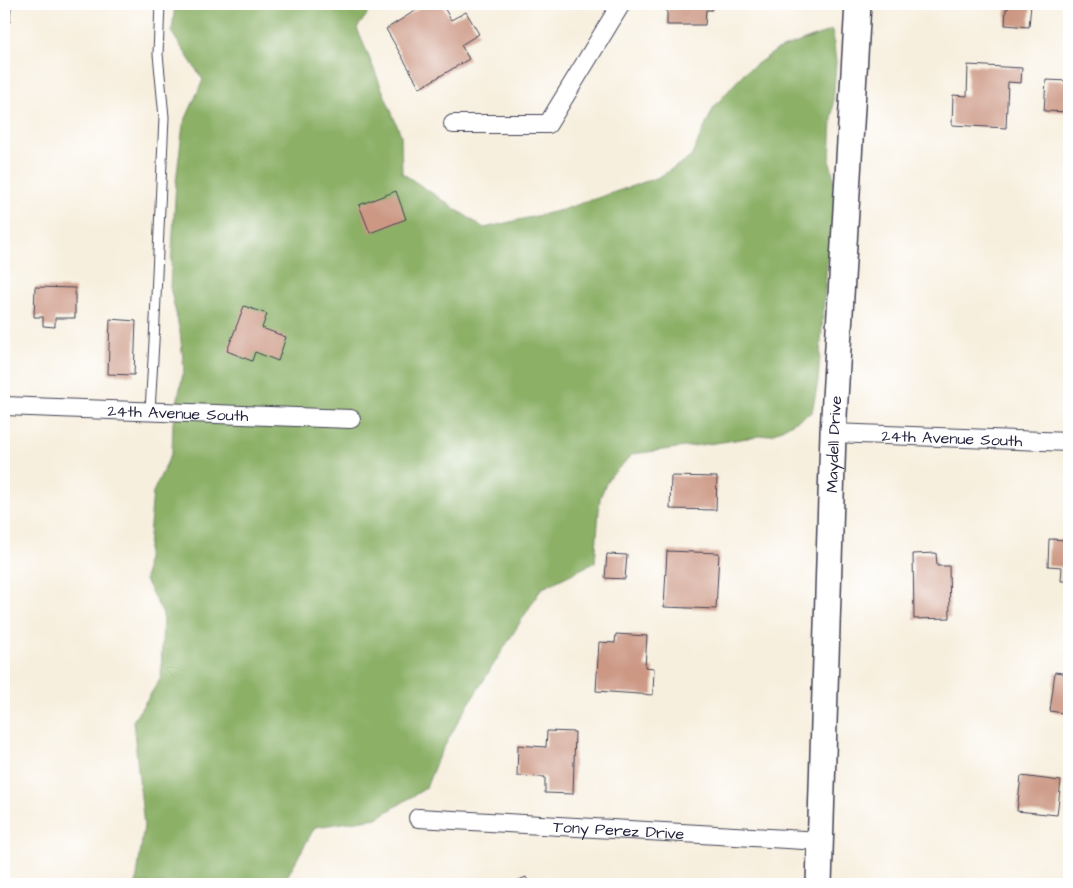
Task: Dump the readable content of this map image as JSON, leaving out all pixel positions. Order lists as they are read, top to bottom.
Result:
{
  "streets": {
    "street": ["24th Avenue South", "Maydell Drive", "Tony Perez Drive"]
  },
  "crossings": [
    ["24th Avenue South", "Maydell Drive"],
    ["Maydell Drive", "Tony Perez Drive"]
  ]
}
